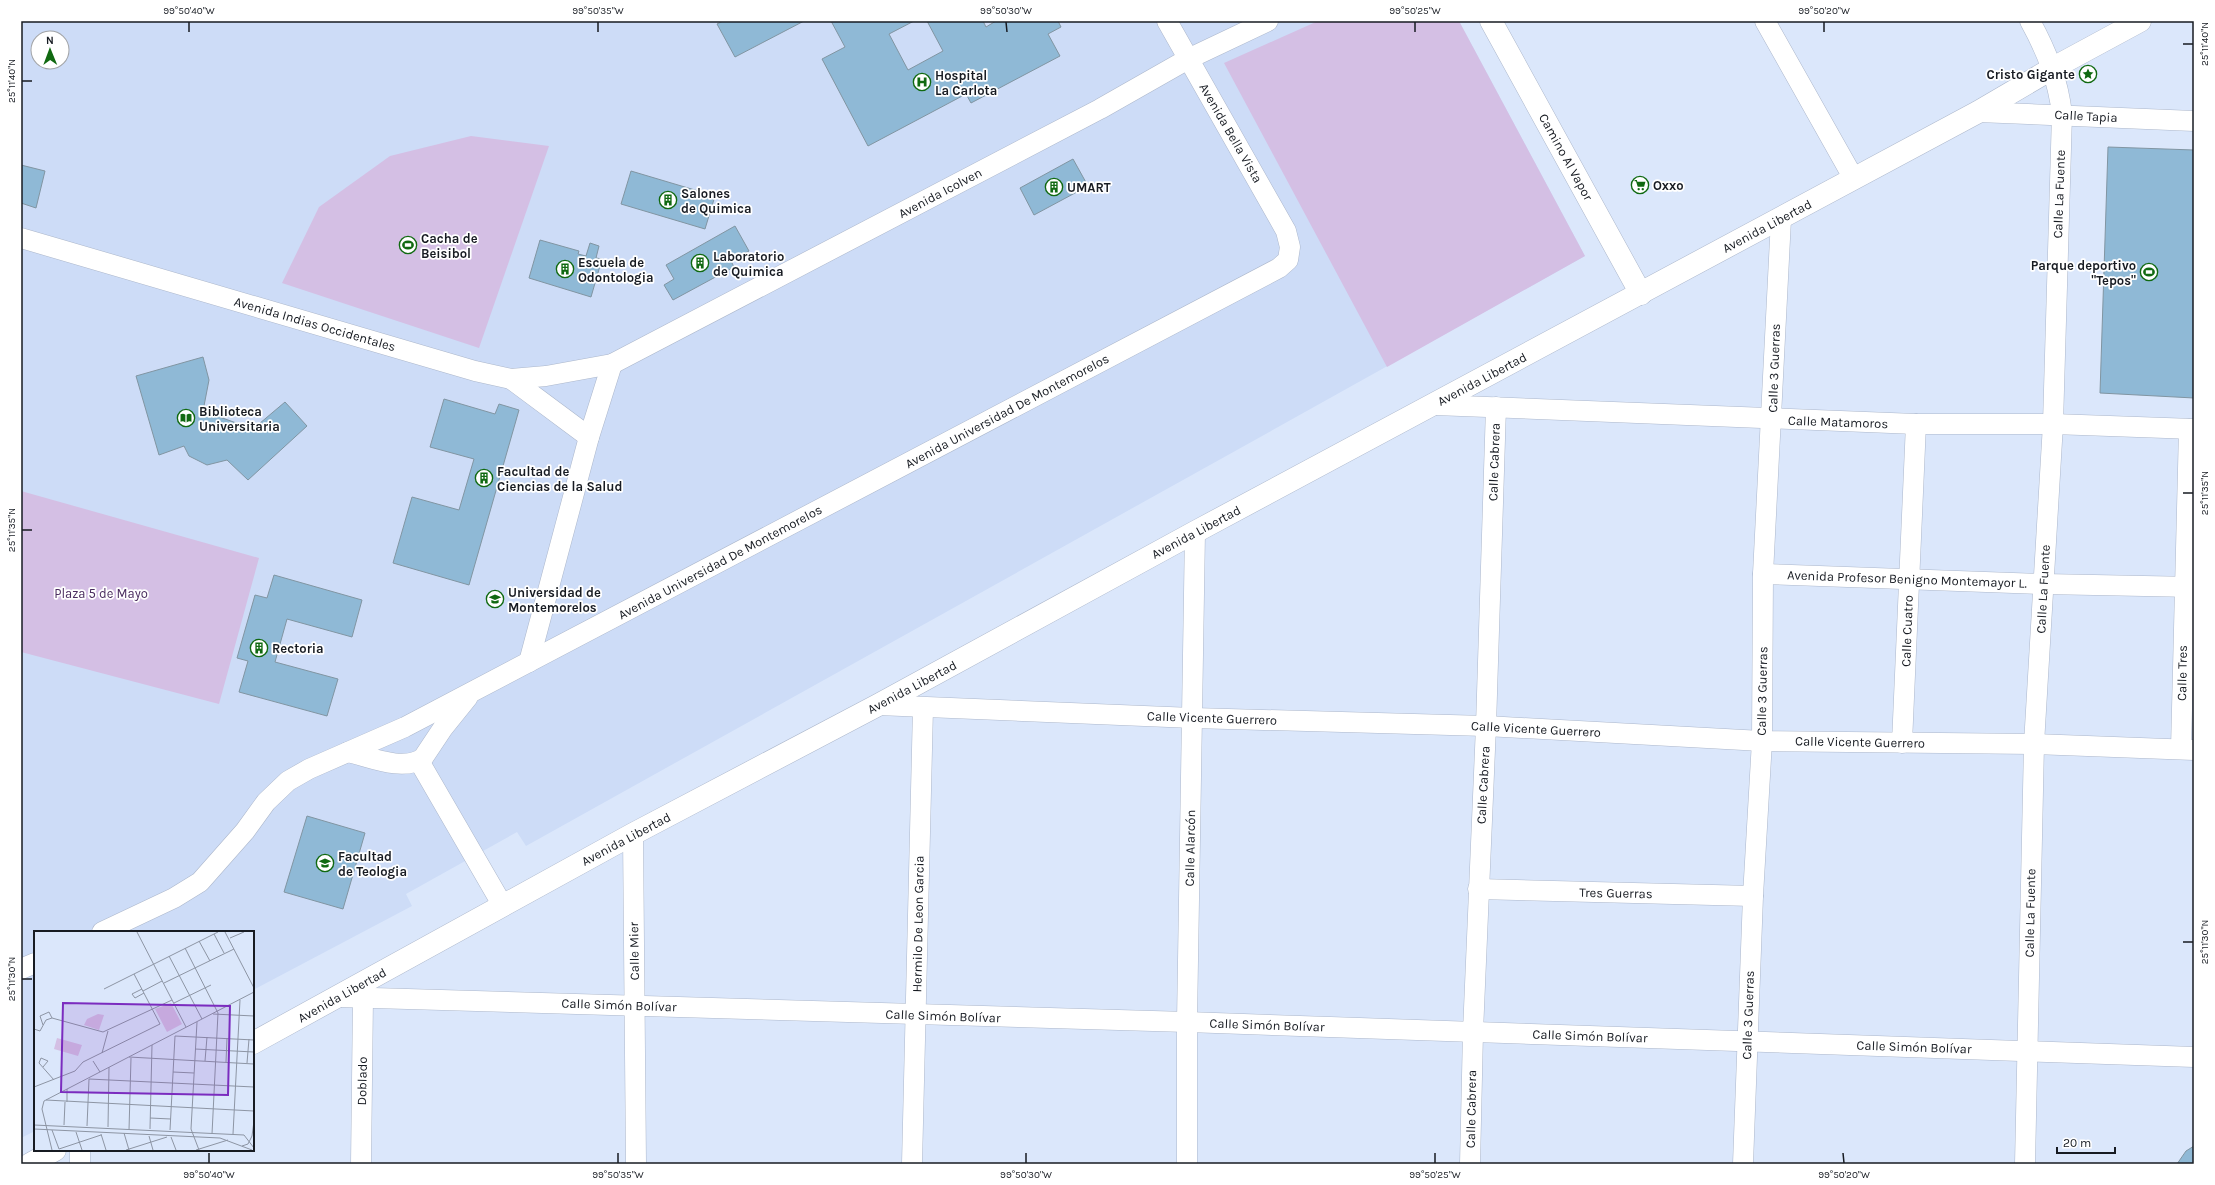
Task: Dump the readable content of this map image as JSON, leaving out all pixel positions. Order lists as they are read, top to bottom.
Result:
{
  "streets": {
    "street": [
      "Calle Tapia",
      "Avenida Bella Vista",
      "Camino Al Vapor",
      "Avenida Icolven",
      "Calle La Fuente",
      "Avenida Libertad",
      "Avenida Indias Occidentales",
      "Calle 3 Guerras",
      "Avenida Universidad De Montemorelos",
      "Calle Matamoros",
      "Calle Cabrera",
      "Avenida Profesor Benigno Montemayor L.",
      "Calle Cuatro",
      "Calle Tres",
      "Calle Vicente Guerrero",
      "Calle Alarcón",
      "Tres Guerras",
      "Hermilo De Leon Garcia",
      "Calle Mier",
      "Calle Simón Bolívar",
      "Doblado"
    ]
  },
  "crossings": [
    ["Calle Tapia", "Calle La Fuente"],
    ["Calle Tapia", "Avenida Libertad"],
    ["Avenida Bella Vista", "Avenida Icolven"],
    ["Avenida Bella Vista", "Avenida Universidad De Montemorelos"],
    ["Camino Al Vapor", "Avenida Libertad"],
    ["Avenida Icolven", "Avenida Indias Occidentales"],
    ["Calle La Fuente", "Avenida Libertad"],
    ["Calle La Fuente", "Calle Matamoros"],
    ["Calle La Fuente", "Avenida Profesor Benigno Montemayor L."],
    ["Calle La Fuente", "Calle Vicente Guerrero"],
    ["Calle La Fuente", "Calle Simón Bolívar"],
    ["Avenida Libertad", "Calle 3 Guerras"],
    ["Avenida Libertad", "Calle Matamoros"],
    ["Avenida Libertad", "Calle Vicente Guerrero"],
    ["Avenida Libertad", "Calle Alarcón"],
    ["Avenida Libertad", "Calle Mier"],
    ["Avenida Libertad", "Calle Simón Bolívar"],
    ["Calle 3 Guerras", "Calle Matamoros"],
    ["Calle 3 Guerras", "Avenida Profesor Benigno Montemayor L."],
    ["Calle 3 Guerras", "Calle Vicente Guerrero"],
    ["Calle 3 Guerras", "Tres Guerras"],
    ["Calle 3 Guerras", "Calle Simón Bolívar"],
    ["Calle Matamoros", "Calle Cabrera"],
    ["Calle Matamoros", "Calle Cuatro"],
    ["Calle Matamoros", "Calle Tres"],
    ["Calle Cabrera", "Calle Vicente Guerrero"],
    ["Calle Cabrera", "Tres Guerras"],
    ["Calle Cabrera", "Calle Simón Bolívar"],
    ["Avenida Profesor Benigno Montemayor L.", "Calle Cuatro"],
    ["Avenida Profesor Benigno Montemayor L.", "Calle Tres"],
    ["Calle Cuatro", "Calle Vicente Guerrero"],
    ["Calle Tres", "Calle Vicente Guerrero"],
    ["Calle Vicente Guerrero", "Calle Alarcón"],
    ["Calle Vicente Guerrero", "Hermilo De Leon Garcia"],
    ["Calle Alarcón", "Calle Simón Bolívar"],
    ["Hermilo De Leon Garcia", "Calle Simón Bolívar"],
    ["Calle Mier", "Calle Simón Bolívar"],
    ["Calle Simón Bolívar", "Doblado"]
  ],
  "parks": ["Plaza 5 de Mayo"],
  "places": {
    "place": ["Cristo Gigante"],
    "hospital": ["Hospital La Carlota"],
    "supermarket": ["Oxxo"],
    "building": [
      "UMART",
      "Salones de Quimica",
      "Laboratorio de Quimica",
      "Escuela de Odontologia",
      "Facultad de Ciencias de la Salud",
      "Rectoria"
    ],
    "sports": ["Cacha de Beisibol", "Parque deportivo \"Tepos\""],
    "library": ["Biblioteca Universitaria"],
    "school or university": ["Universidad de Montemorelos", "Facultad de Teologia"]
  },
  "scale_bar": "20 m",
  "north": "top",
  "coordinates": [
    "99°50'40\"W",
    "99°50'35\"W",
    "99°50'30\"W",
    "99°50'25\"W",
    "99°50'20\"W",
    "25°11'40\"N",
    "25°11'35\"N",
    "25°11'30\"N"
  ]
}
